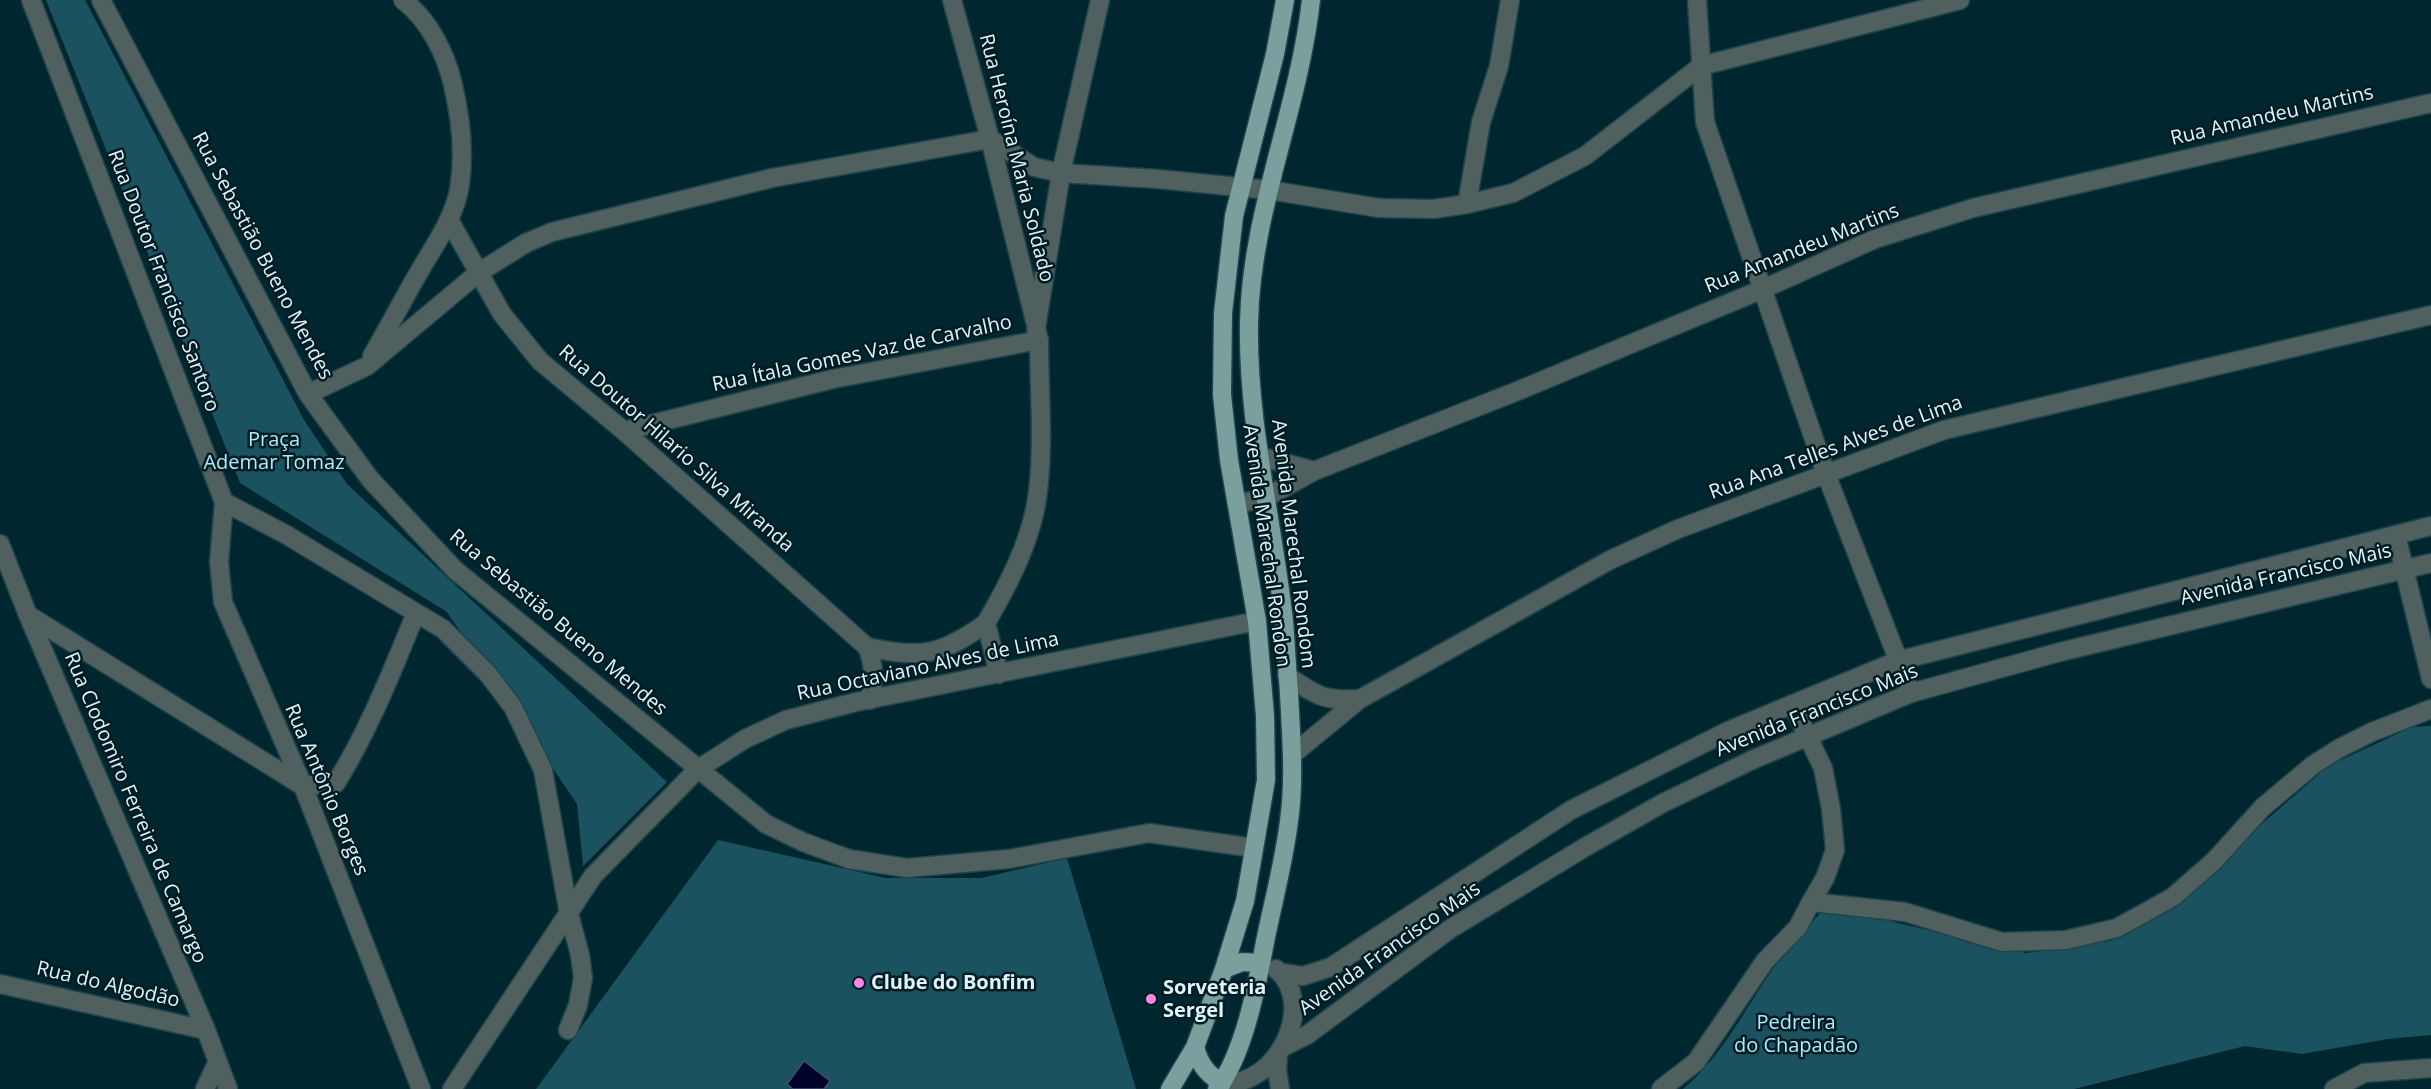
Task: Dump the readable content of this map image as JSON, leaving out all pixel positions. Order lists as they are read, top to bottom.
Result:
{
  "streets": {
    "main road": ["Avenida Marechal Rondom", "Avenida Marechal Rondon"],
    "street": [
      "Rua Amandeu Martins",
      "Rua Heroína Maria Soldado",
      "Rua Sebastião Bueno Mendes",
      "Rua Doutor Francisco Santoro",
      "Rua Ítala Gomes Vaz de Carvalho",
      "Rua Ana Telles Alves de Lima",
      "Rua Doutor Hilario Silva Miranda",
      "Avenida Francisco Mais",
      "Rua Octaviano Alves de Lima",
      "Rua Antônio Borges",
      "Rua Clodomiro Ferreira de Camargo",
      "Rua do Algodão"
    ]
  },
  "crossings": [
    ["Rua Amandeu Martins", "Avenida Marechal Rondom"],
    ["Rua Amandeu Martins", "Avenida Marechal Rondon"],
    ["Rua Heroína Maria Soldado", "Rua Ítala Gomes Vaz de Carvalho"],
    ["Rua Sebastião Bueno Mendes", "Avenida Marechal Rondon"],
    ["Rua Sebastião Bueno Mendes", "Rua Octaviano Alves de Lima"],
    ["Rua Doutor Francisco Santoro", "Rua Antônio Borges"],
    ["Rua Ítala Gomes Vaz de Carvalho", "Rua Doutor Hilario Silva Miranda"],
    ["Rua Ana Telles Alves de Lima", "Avenida Marechal Rondom"],
    ["Avenida Marechal Rondom", "Avenida Francisco Mais"],
    ["Avenida Marechal Rondon", "Rua Octaviano Alves de Lima"],
    ["Rua Clodomiro Ferreira de Camargo", "Rua do Algodão"]
  ],
  "parks": ["Praça Ademar Tomaz", "Pedreira do Chapadão"],
  "places": ["Clube do Bonfim", "Sorveteria Sergel"]
}
